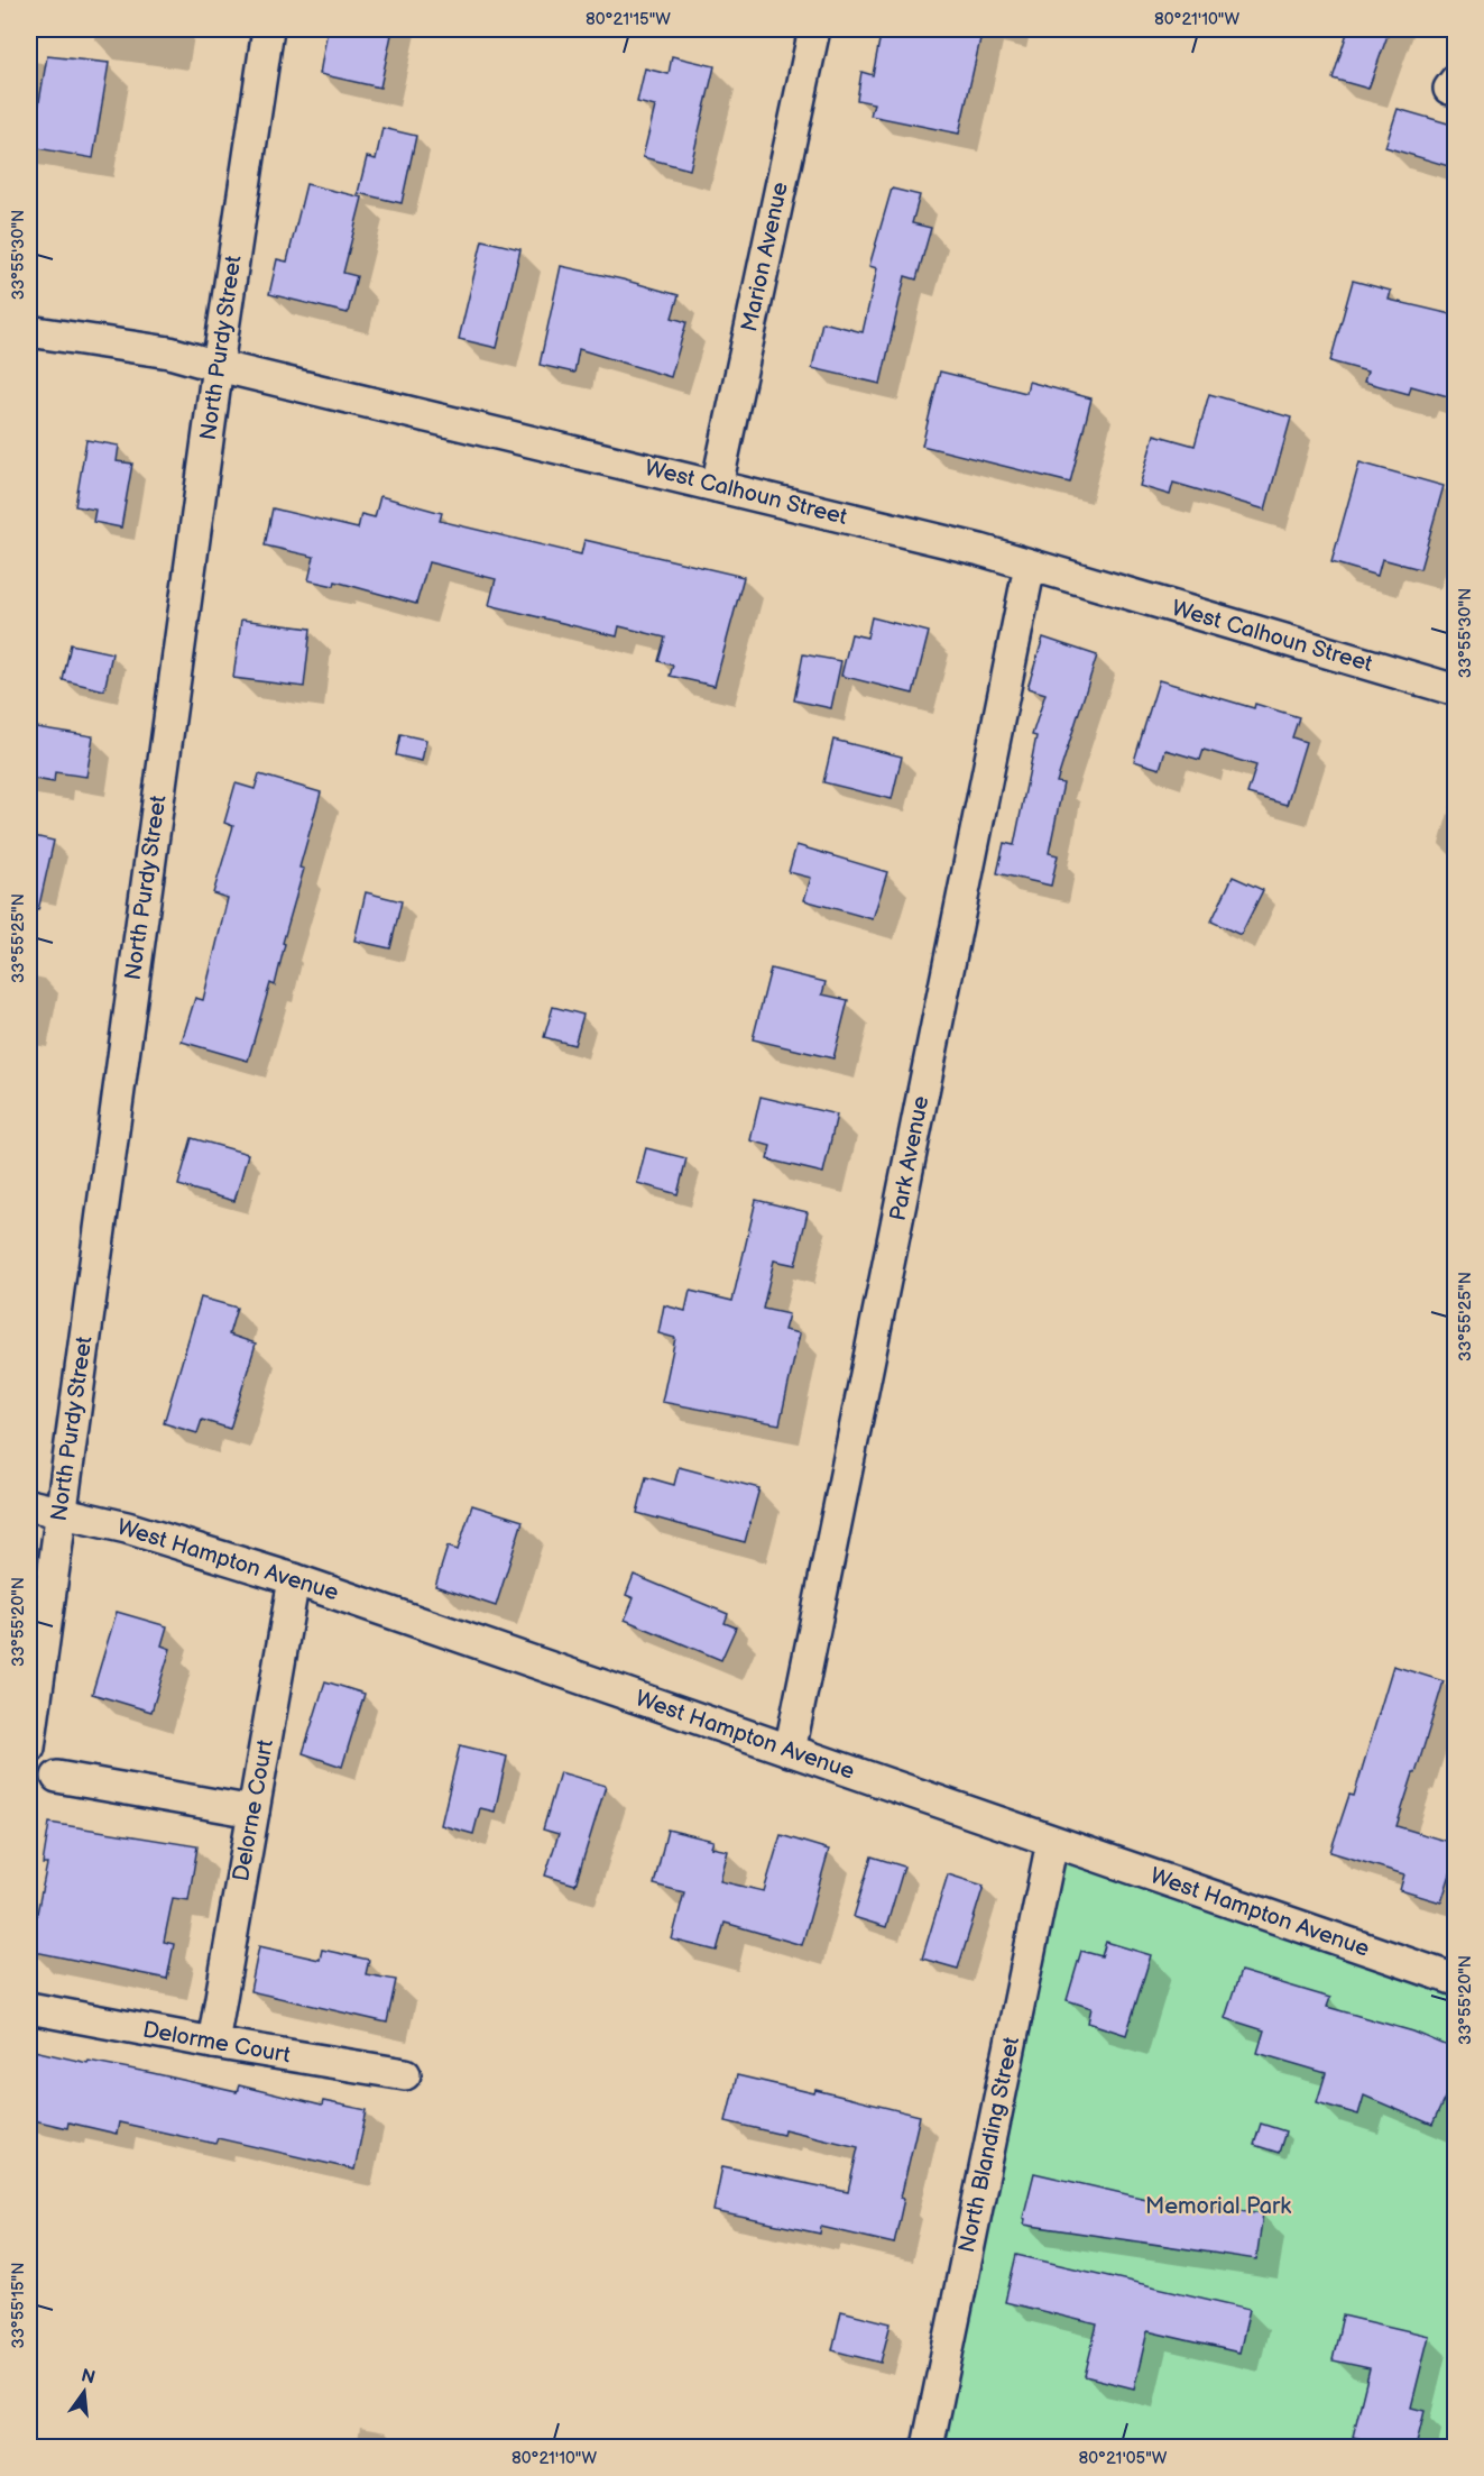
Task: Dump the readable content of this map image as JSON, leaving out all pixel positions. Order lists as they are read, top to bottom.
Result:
{
  "streets": {
    "street": [
      "Marion Avenue",
      "North Purdy Street",
      "West Calhoun Street",
      "Park Avenue",
      "West Hampton Avenue",
      "Delorne Court",
      "Delorme Court",
      "North Blanding Street"
    ]
  },
  "crossings": [
    ["Marion Avenue", "West Calhoun Street"],
    ["North Purdy Street", "West Calhoun Street"],
    ["North Purdy Street", "West Hampton Avenue"],
    ["West Calhoun Street", "Park Avenue"],
    ["Park Avenue", "West Hampton Avenue"],
    ["West Hampton Avenue", "Delorne Court"],
    ["West Hampton Avenue", "North Blanding Street"],
    ["Delorne Court", "Delorme Court"]
  ],
  "parks": ["Memorial Park"],
  "north": "top",
  "coordinates": [
    "80°21'15\"W",
    "80°21'10\"W",
    "33°55'30\"N",
    "33°55'25\"N",
    "33°55'20\"N",
    "33°55'15\"N",
    "80°21'05\"W"
  ]
}
